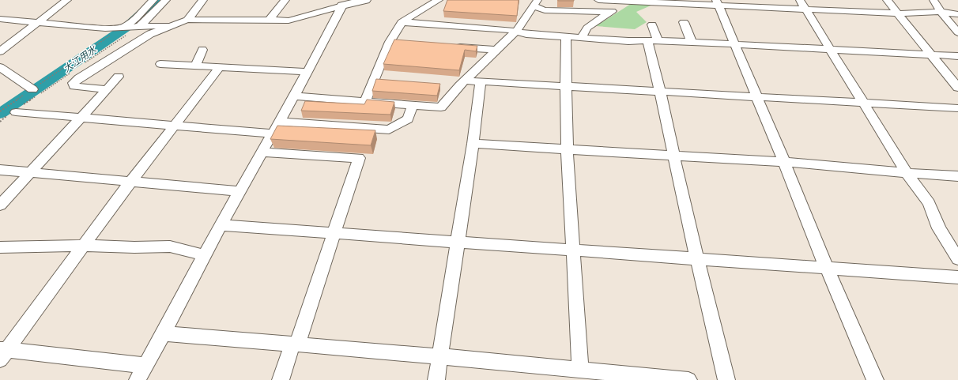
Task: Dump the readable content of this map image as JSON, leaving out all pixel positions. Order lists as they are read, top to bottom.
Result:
{
  "water": ["大江用水"]
}
